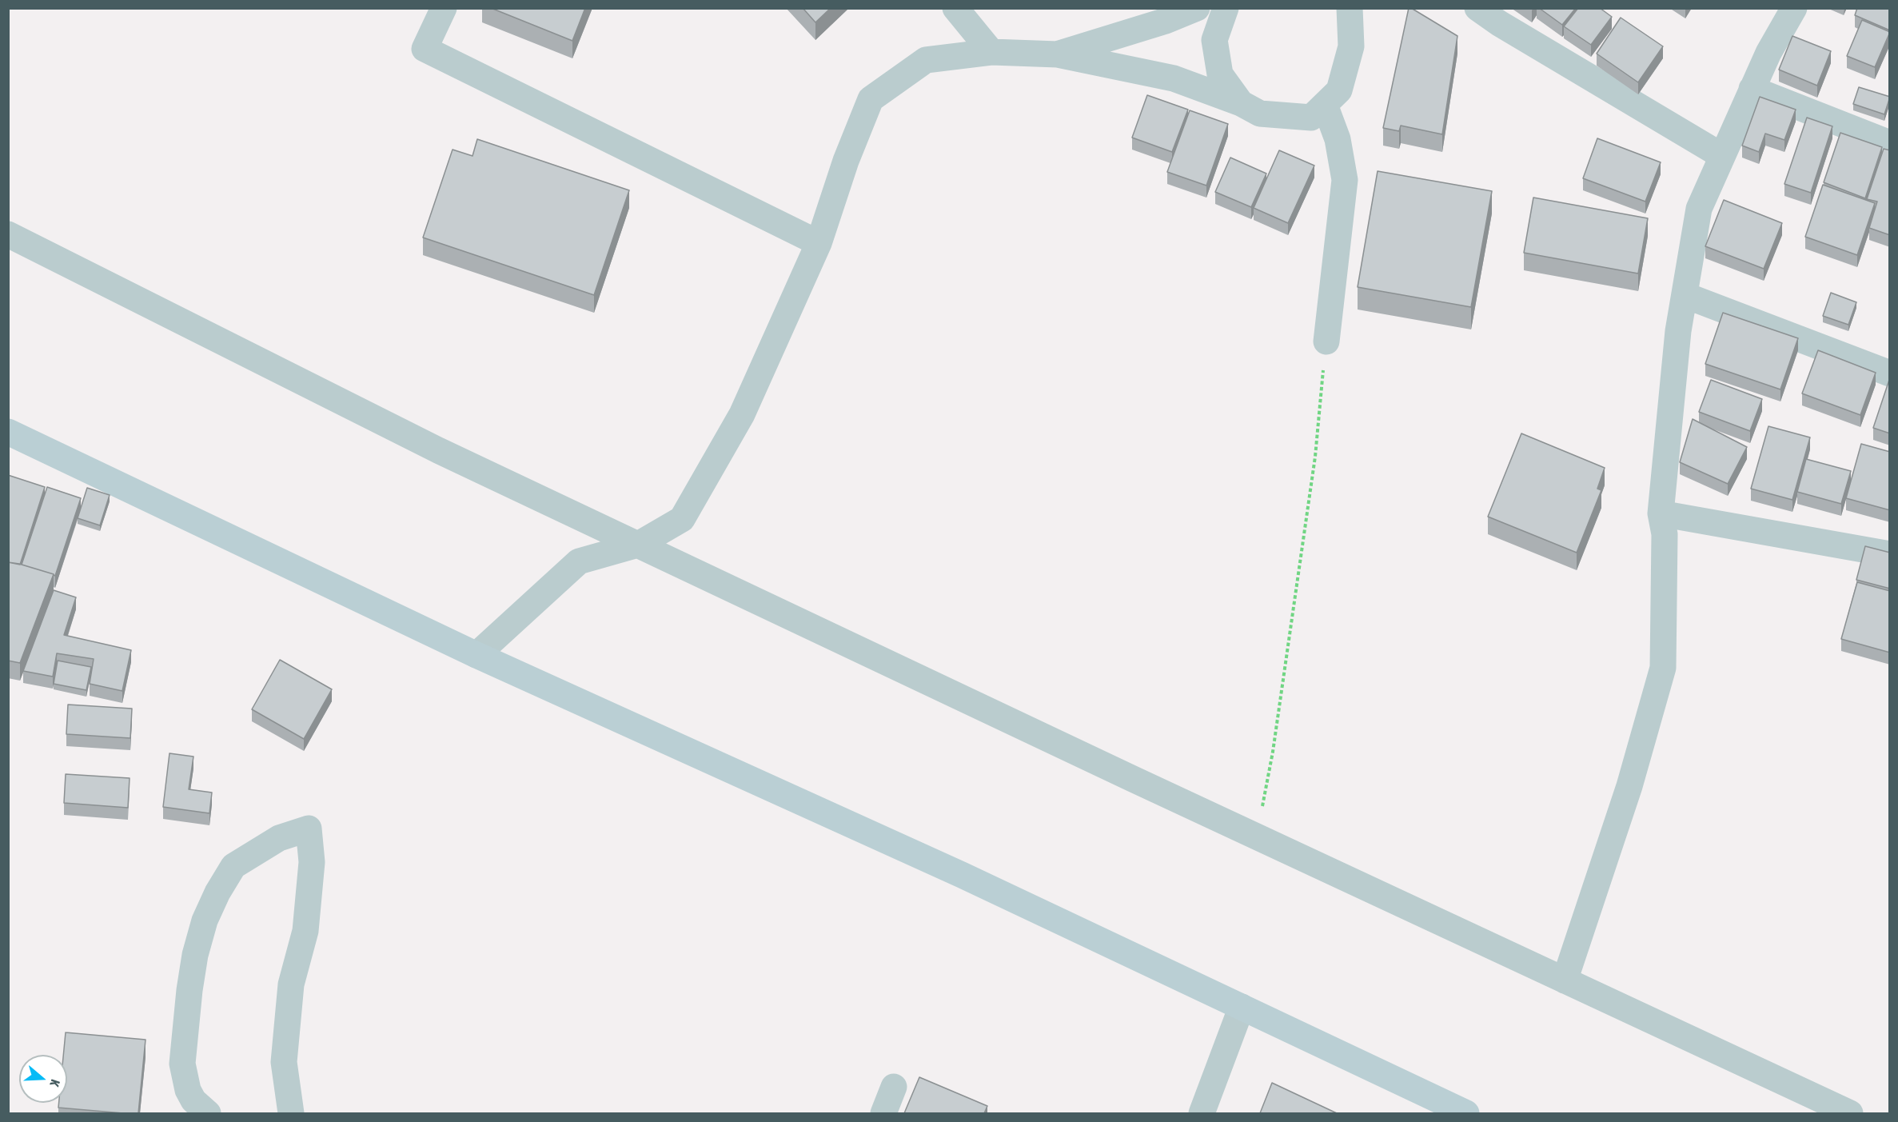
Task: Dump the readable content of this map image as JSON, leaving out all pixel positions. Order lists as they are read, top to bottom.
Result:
{
  "north": "right"
}
